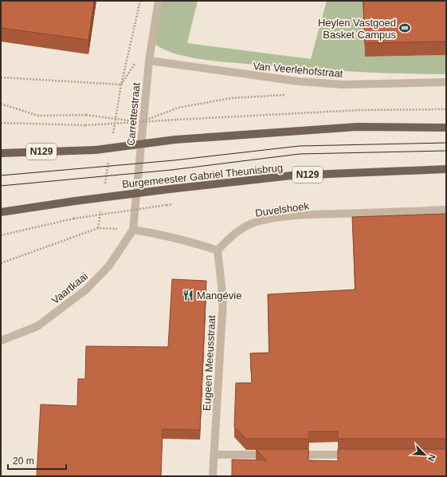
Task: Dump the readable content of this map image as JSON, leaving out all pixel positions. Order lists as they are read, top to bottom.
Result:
{
  "streets": {
    "main road": ["N129", "Burgemeester Gabriel Theunisbrug"],
    "street": [
      "Van Veerlehofstraat",
      "Carrettestraat",
      "Duvelshoek",
      "Vaartkaai",
      "Eugeen Meeusstraat"
    ]
  },
  "crossings": [
    ["Van Veerlehofstraat", "Carrettestraat"],
    ["Carrettestraat", "Vaartkaai"],
    ["Duvelshoek", "Eugeen Meeusstraat"]
  ],
  "places": {
    "sports": ["Heylen Vastgoed Basket Campus"],
    "restaurant": ["Mangévie"]
  },
  "scale_bar": "20 m",
  "north": "bottom right"
}
